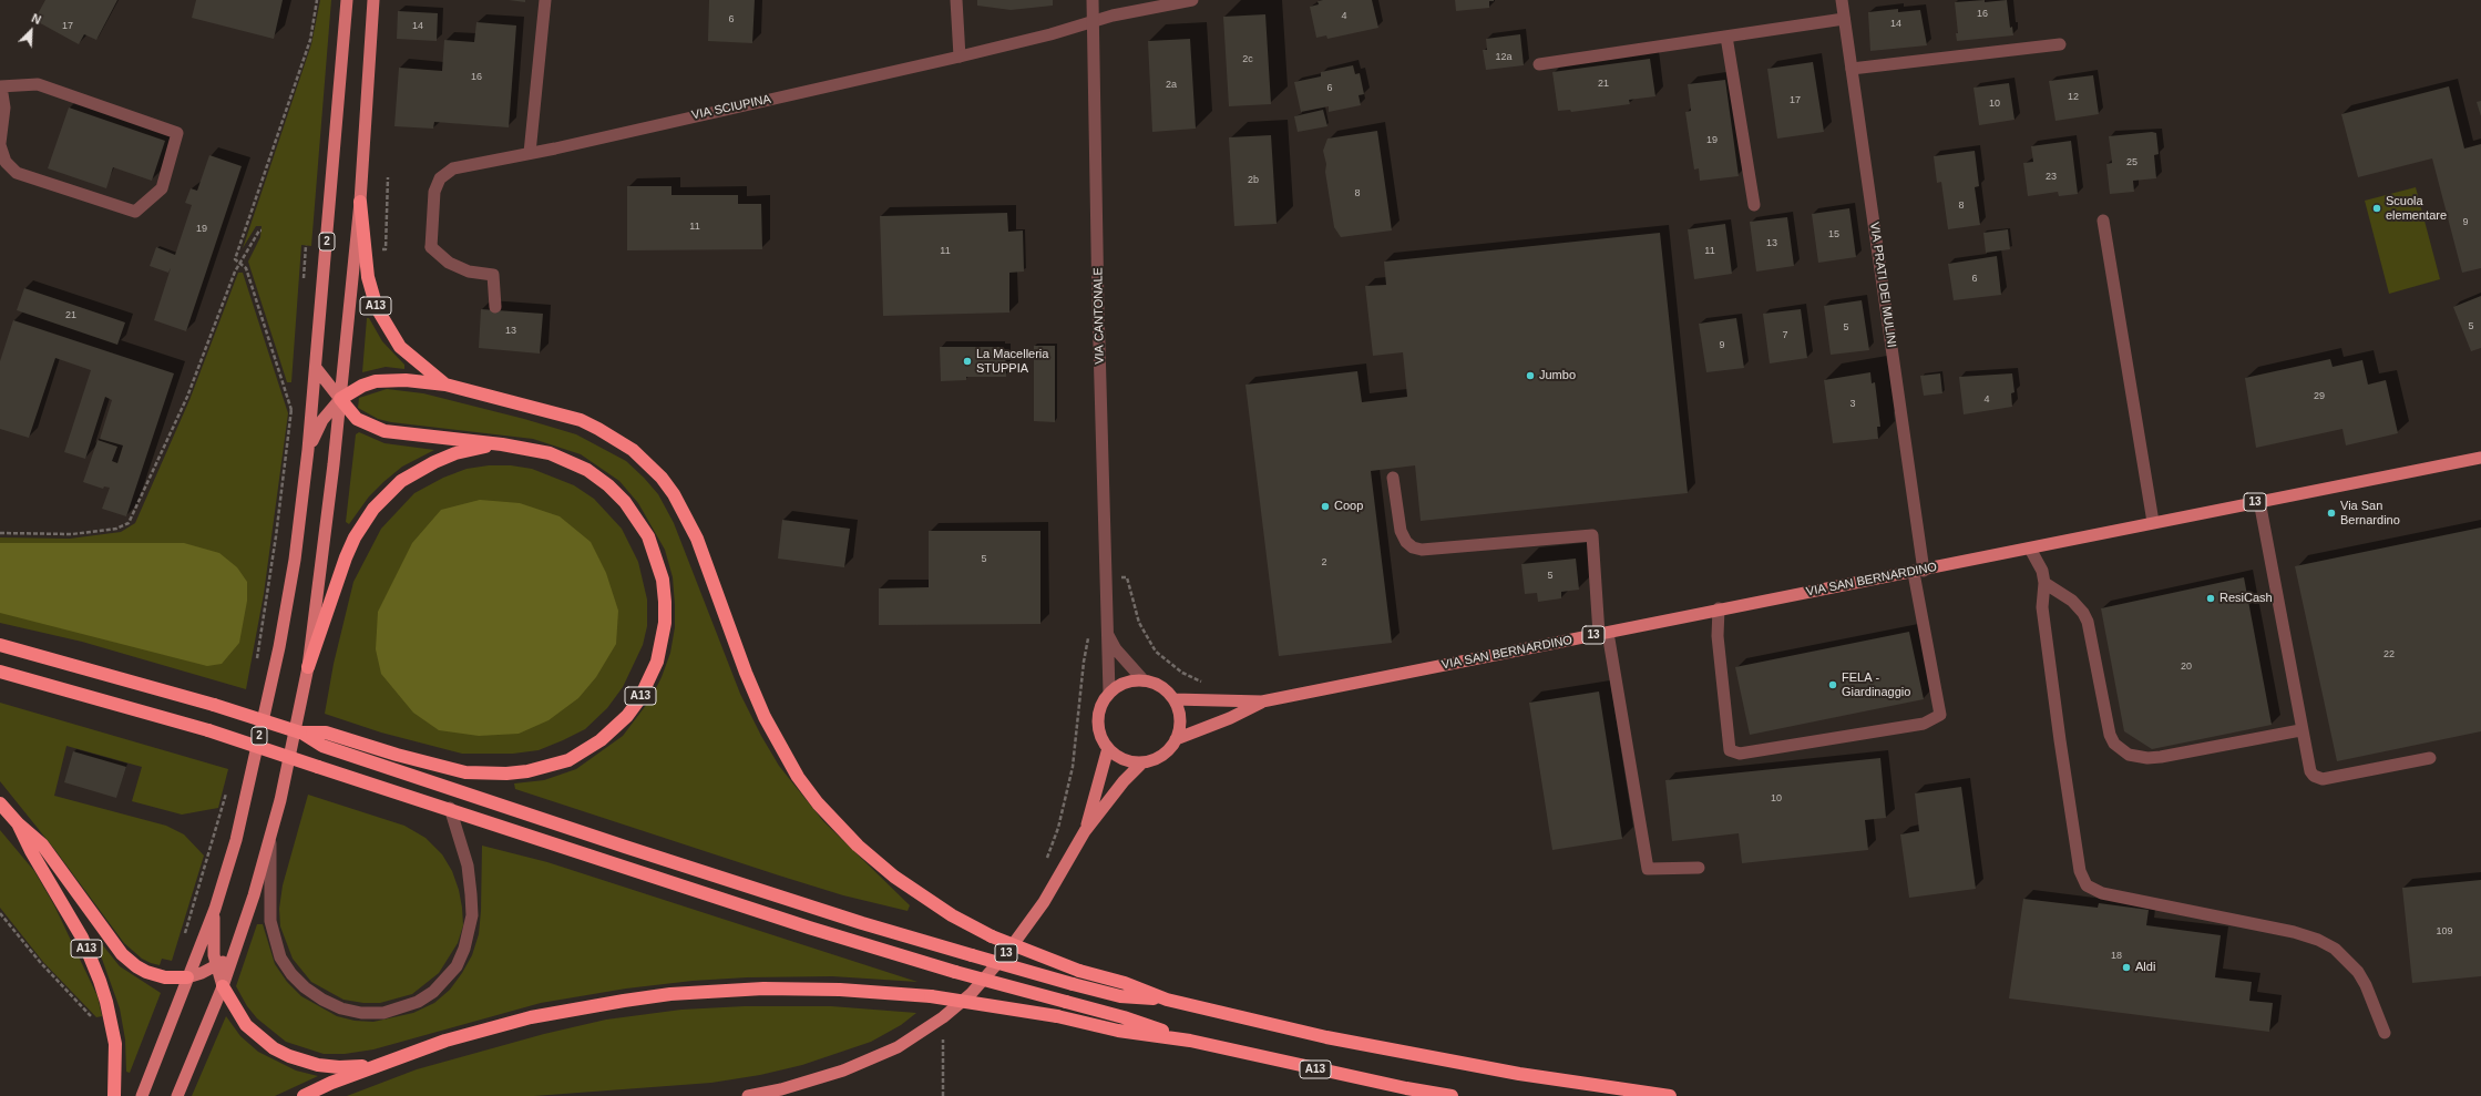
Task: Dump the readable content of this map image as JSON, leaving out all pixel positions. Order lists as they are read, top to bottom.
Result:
{
  "streets": {
    "highway": ["A13"],
    "main road": ["2", "13", "VIA SAN BERNARDINO"],
    "street": ["VIA SCIUPINA", "VIA PRATI DEI MULINI", "VIA CANTONALE"]
  },
  "crossings": [
    ["VIA SCIUPINA", "VIA CANTONALE"],
    ["2", "A13"],
    ["VIA PRATI DEI MULINI", "VIA SAN BERNARDINO"],
    ["VIA CANTONALE", "13"],
    ["VIA CANTONALE", "VIA SAN BERNARDINO"],
    ["13", "VIA SAN BERNARDINO"]
  ],
  "places": [
    "Scuola elementare",
    "La Macelleria STUPPIA",
    "Jumbo",
    "Coop",
    "Via San Bernardino",
    "ResiCash",
    "FELA - Giardinaggio",
    "Aldi"
  ],
  "house_numbers": [
    "16",
    "4",
    "6",
    "14",
    "17",
    "14",
    "12a",
    "2c",
    "16",
    "21",
    "2a",
    "6",
    "12",
    "17",
    "10",
    "19",
    "25",
    "23",
    "2b",
    "8",
    "8",
    "9",
    "11",
    "19",
    "15",
    "13",
    "11",
    "11",
    "6",
    "21",
    "5",
    "5",
    "13",
    "7",
    "9",
    "29",
    "4",
    "3",
    "5",
    "2",
    "5",
    "22",
    "20",
    "10",
    "109",
    "18"
  ],
  "north": "top right"
}
